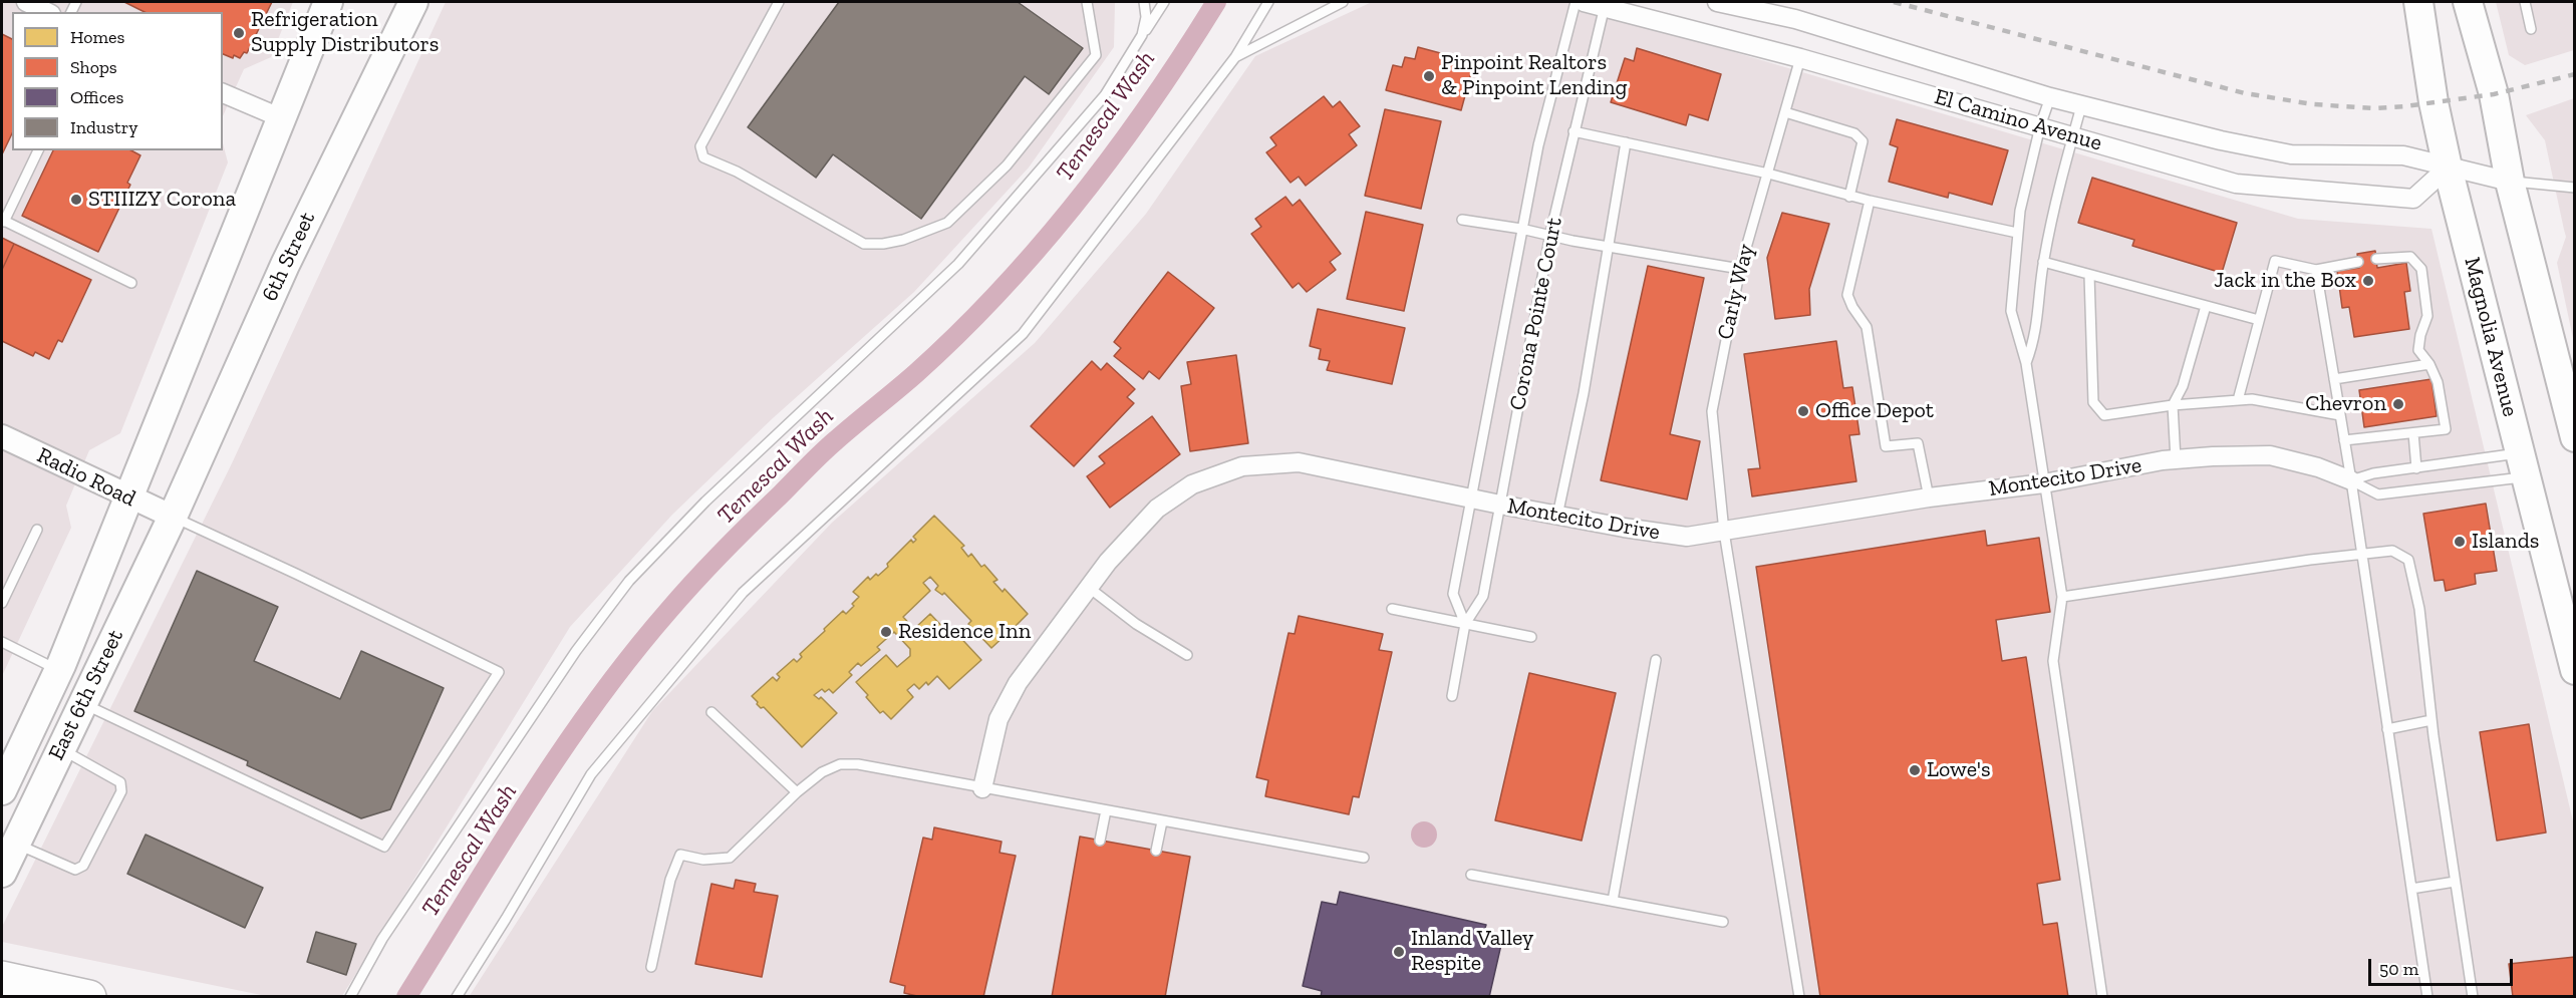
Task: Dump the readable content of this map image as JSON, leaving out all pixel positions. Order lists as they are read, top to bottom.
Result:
{
  "streets": {
    "main road": ["6th Street", "Magnolia Avenue", "East 6th Street"],
    "street": ["El Camino Avenue", "Radio Road", "Montecito Drive"],
    "lane": ["Carly Way", "Corona Pointe Court"]
  },
  "crossings": [
    ["El Camino Avenue", "Carly Way"],
    ["El Camino Avenue", "Corona Pointe Court"],
    ["El Camino Avenue", "Magnolia Avenue"],
    ["6th Street", "Radio Road"],
    ["6th Street", "East 6th Street"],
    ["Carly Way", "Montecito Drive"],
    ["Corona Pointe Court", "Montecito Drive"],
    ["Radio Road", "East 6th Street"]
  ],
  "water": ["Temescal Wash"],
  "places": [
    "Refrigeration Supply Distributors",
    "Pinpoint Realtors & Pinpoint Lending",
    "STIIIZY Corona",
    "Jack in the Box",
    "Chevron",
    "Office Depot",
    "Islands",
    "Residence Inn",
    "Lowe's",
    "Inland Valley Respite"
  ],
  "legend": [
    "Homes",
    "Shops",
    "Offices",
    "Industry"
  ],
  "scale_bar": "50 m"
}
